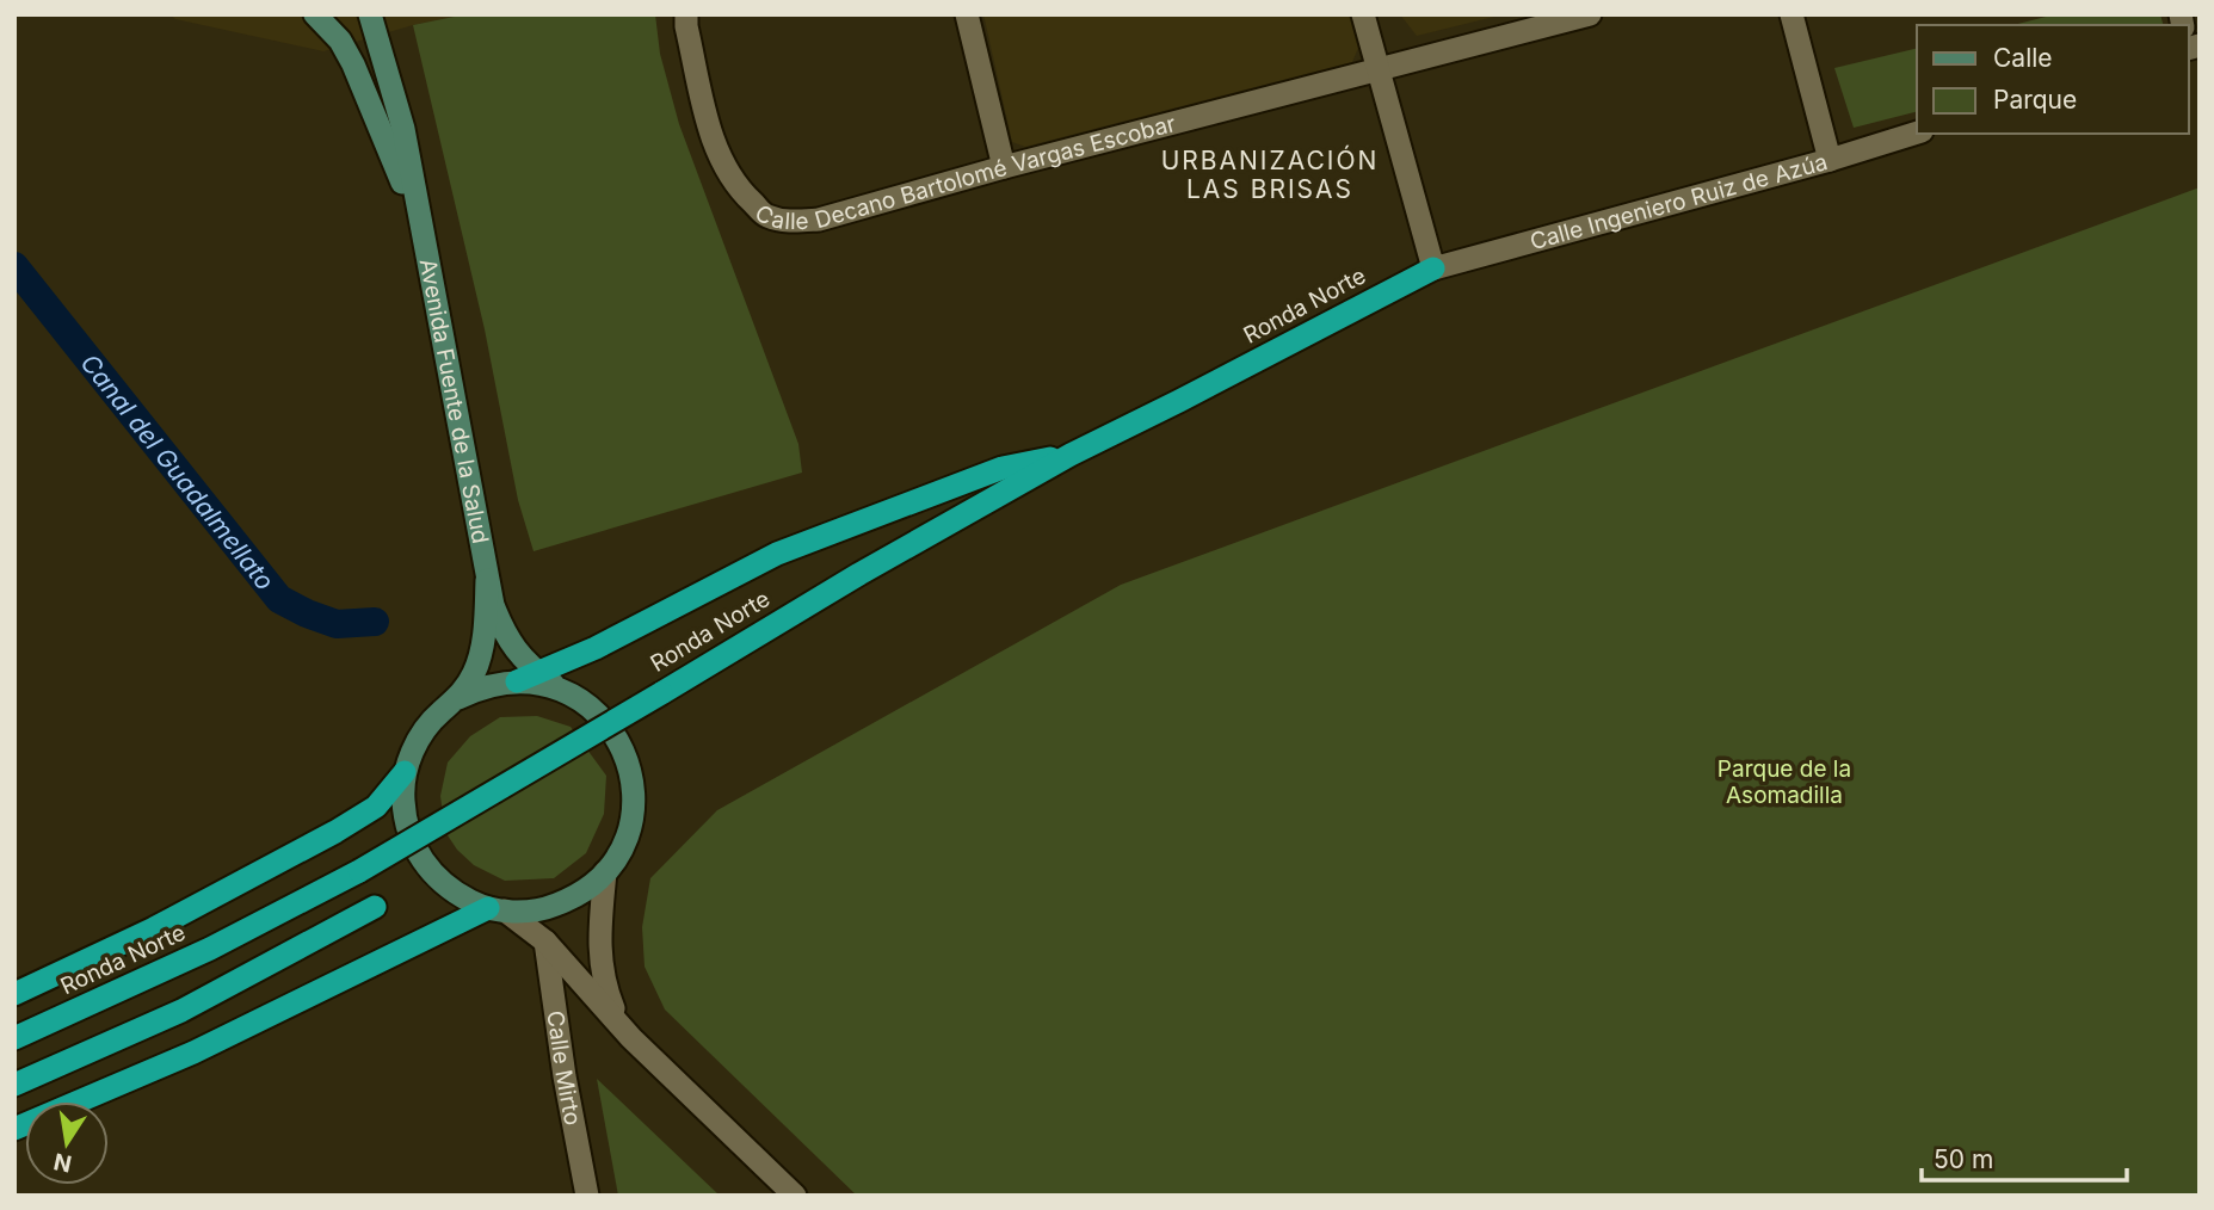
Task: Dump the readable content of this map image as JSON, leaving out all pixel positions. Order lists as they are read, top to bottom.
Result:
{
  "streets": {
    "highway": ["Ronda Norte"],
    "main road": ["Avenida Fuente de la Salud"],
    "street": ["Calle Decano Bartolomé Vargas Escobar", "Calle Ingeniero Ruiz de Azúa", "Calle Mirto"]
  },
  "crossings": [
    ["Calle Ingeniero Ruiz de Azúa", "Ronda Norte"]
  ],
  "districts": ["URBANIZACIÓN LAS BRISAS"],
  "water": ["Canal del Guadalmellato"],
  "parks": ["Parque de la Asomadilla"],
  "legend": ["Calle", "Parque"],
  "scale_bar": "50 m",
  "north": "bottom"
}
